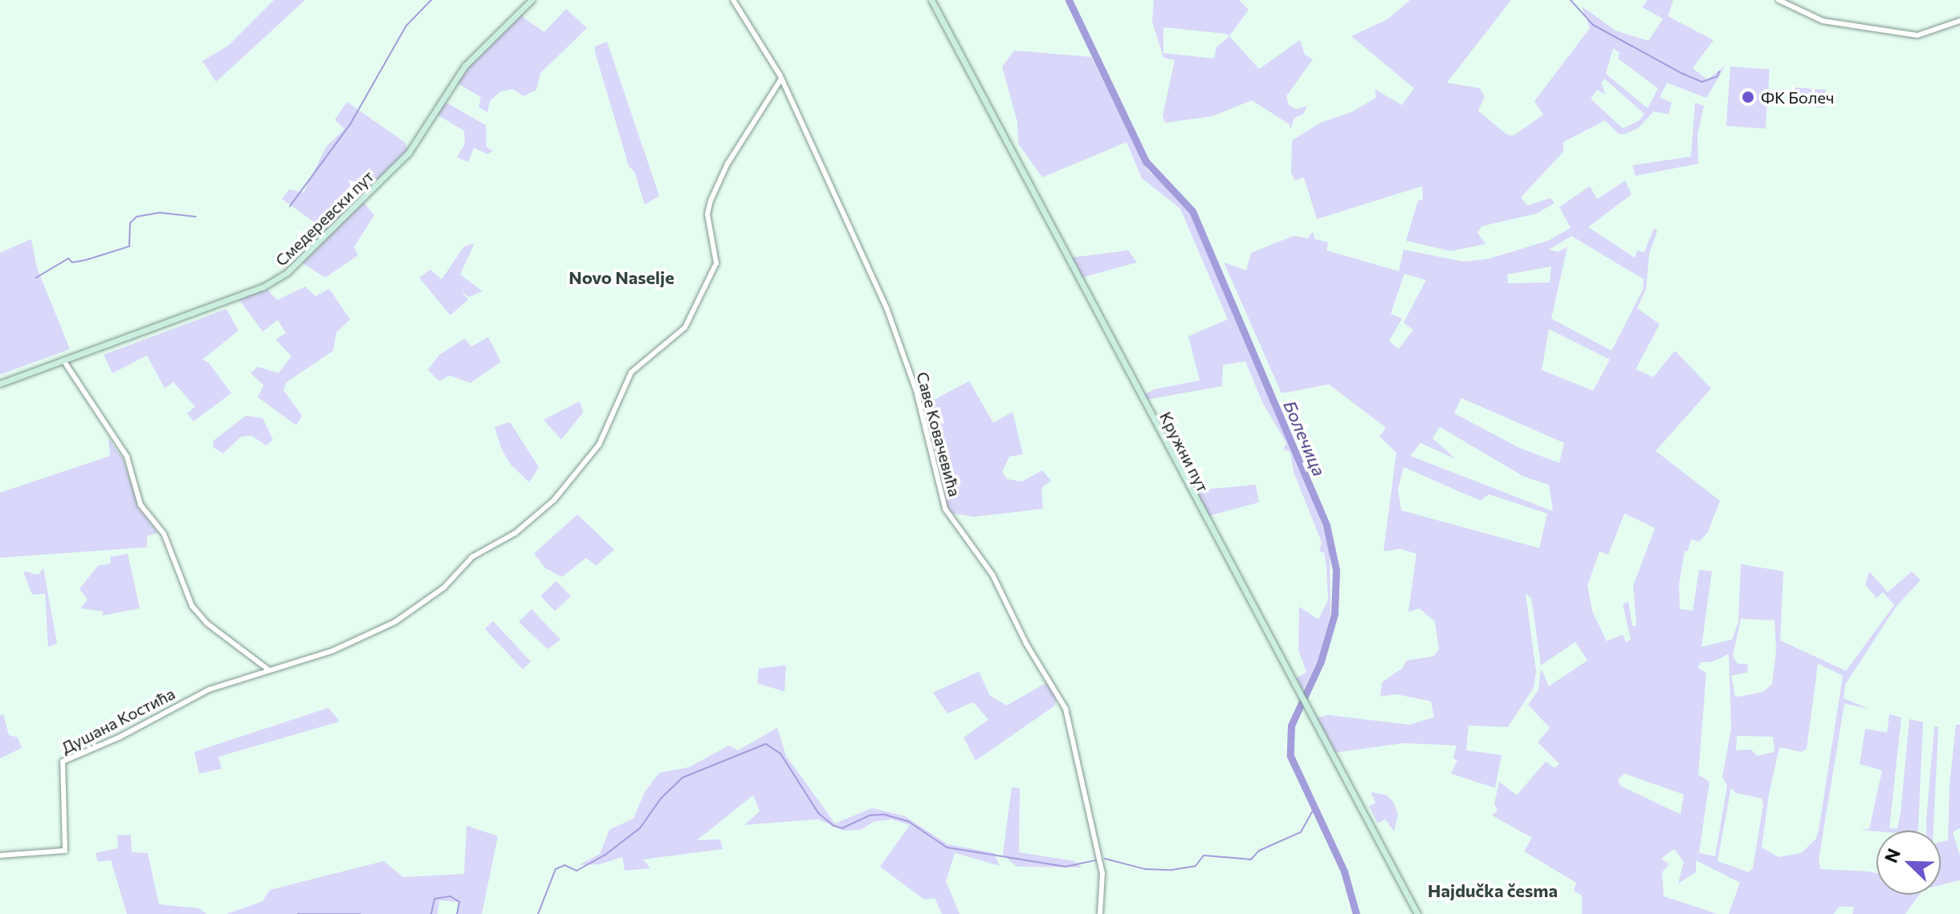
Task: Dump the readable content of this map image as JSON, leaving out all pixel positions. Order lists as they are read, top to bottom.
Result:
{
  "streets": {
    "main road": ["Смедеревски пут", "Кружни пут"],
    "street": ["Саве Ковачевића", "Душана Костића"]
  },
  "districts": ["Novo Naselje", "Hajdučka česma"],
  "water": ["Болечица"],
  "places": ["ФК Болеч"],
  "north": "top left"
}
